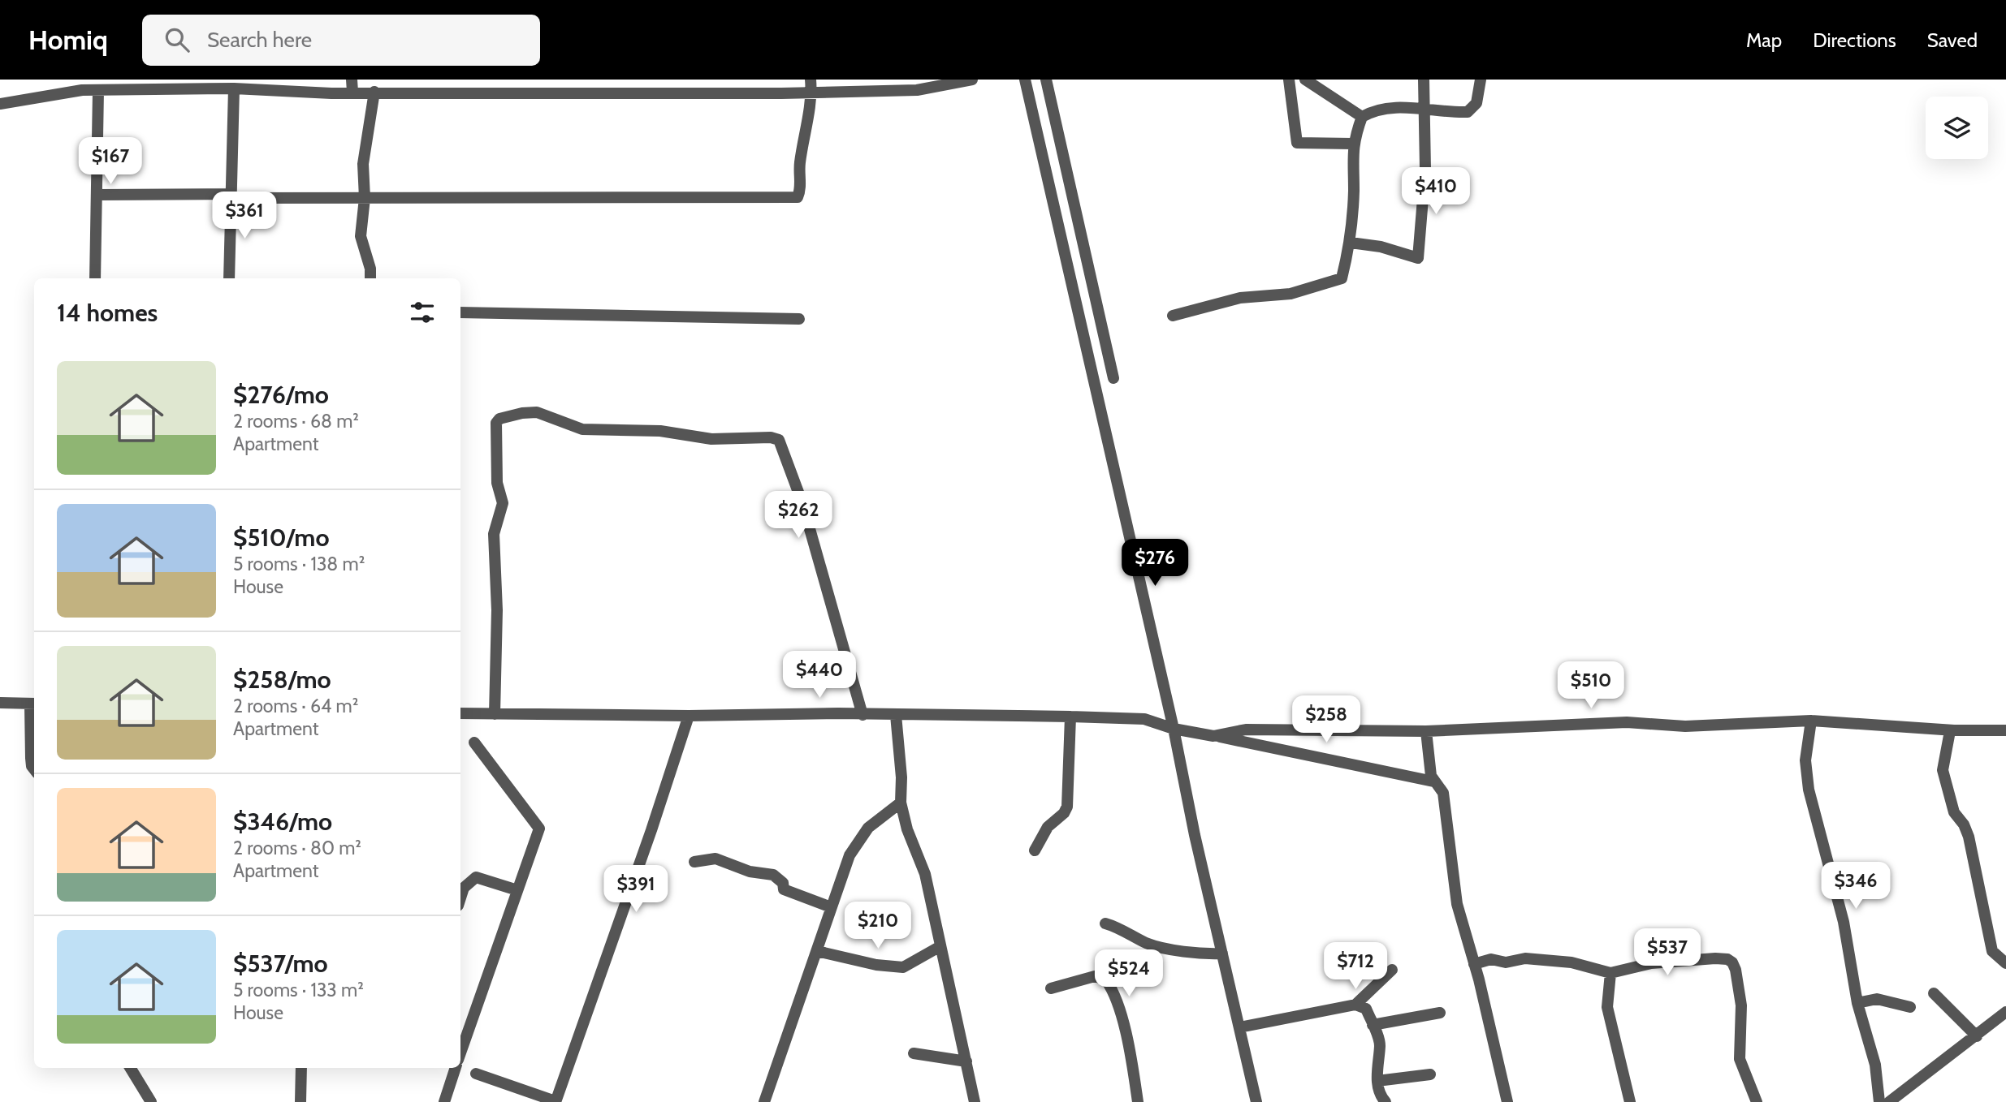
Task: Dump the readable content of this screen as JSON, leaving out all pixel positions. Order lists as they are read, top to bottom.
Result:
{
  "page": {
    "header": "Homiq",
    "search": "Search here",
    "nav": ["Map", "Directions", "Saved"],
    "price": [
      "$167",
      "$410",
      "$361",
      "$262",
      "$276",
      "$440",
      "$510",
      "$258",
      "$346",
      "$391",
      "$210",
      "$537",
      "$712",
      "$524"
    ],
    "heading": "14 homes",
    "list": [
      {
        "name": "$276/mo",
        "note": "2 rooms · 68 m² · Apartment"
      },
      {
        "name": "$510/mo",
        "note": "5 rooms · 138 m² · House"
      },
      {
        "name": "$258/mo",
        "note": "2 rooms · 64 m² · Apartment"
      },
      {
        "name": "$346/mo",
        "note": "2 rooms · 80 m² · Apartment"
      },
      {
        "name": "$537/mo",
        "note": "5 rooms · 133 m² · House"
      }
    ]
  }
}
